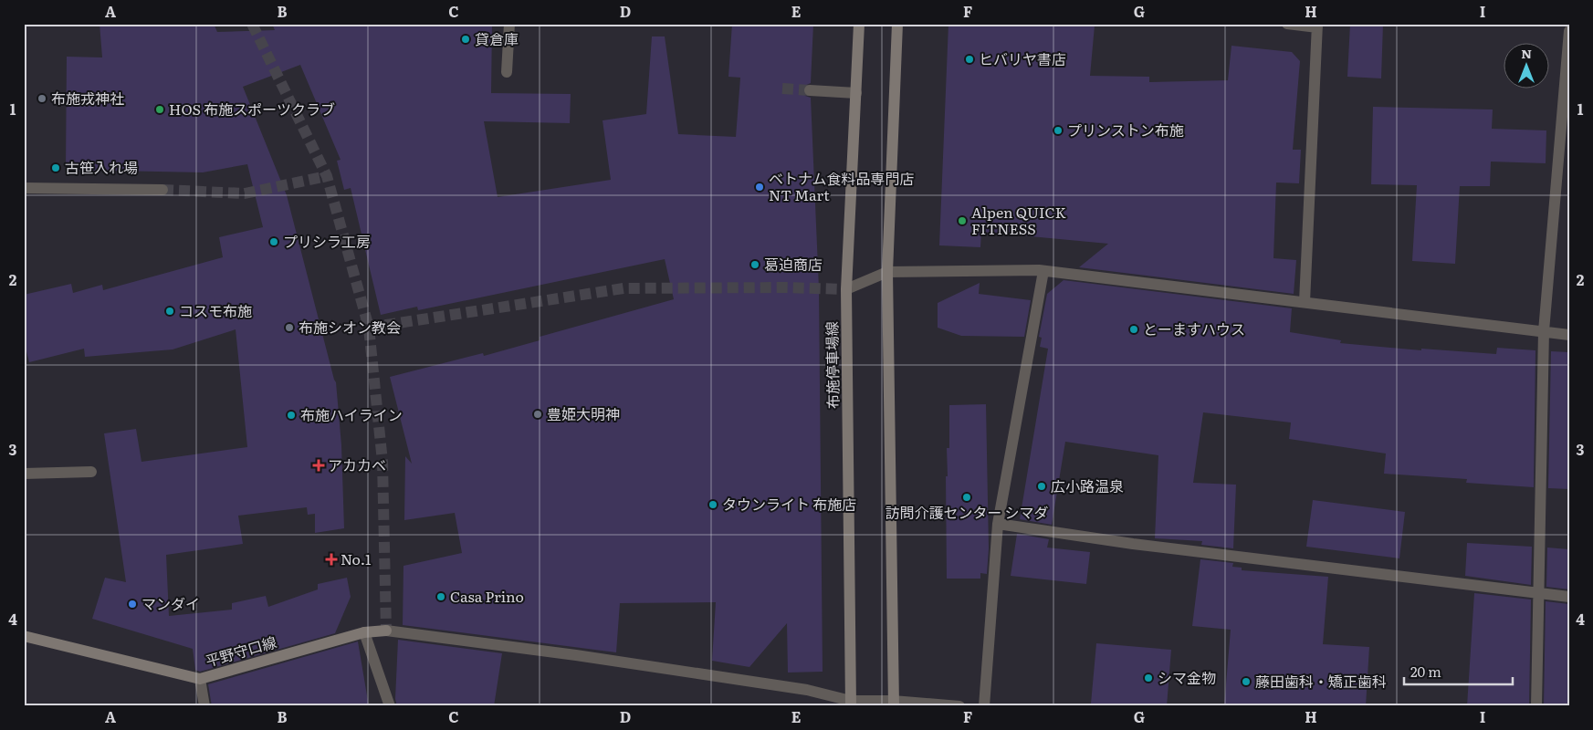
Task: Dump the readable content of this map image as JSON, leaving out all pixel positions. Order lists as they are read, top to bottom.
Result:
{
  "streets": {
    "main road": ["布施停車場線", "平野守口線"]
  },
  "places": {
    "other": [
      "貸倉庫",
      "ヒバリヤ書店",
      "布施戎神社",
      "HOS 布施スポーツクラブ",
      "プリンストン布施",
      "古笹入れ場",
      "ベトナム食料品専門店 NT Mart",
      "Alpen QUICK FITNESS",
      "プリシラ工房",
      "葛迫商店",
      "コスモ布施",
      "布施シオン教会",
      "とーますハウス",
      "豊姫大明神",
      "布施ハイライン",
      "広小路温泉",
      "訪問介護センター シマダ",
      "タウンライト 布施店",
      "Casa Prino",
      "マンダイ",
      "シマ金物",
      "藤田歯科・矯正歯科"
    ],
    "health": ["アカカベ", "No.1"]
  },
  "scale_bar": "20 m",
  "north": "top",
  "grid": {
    "columns": [
      "A",
      "B",
      "C",
      "D",
      "E",
      "F",
      "G",
      "H",
      "I"
    ],
    "rows": [
      "1",
      "2",
      "3",
      "4"
    ]
  }
}
